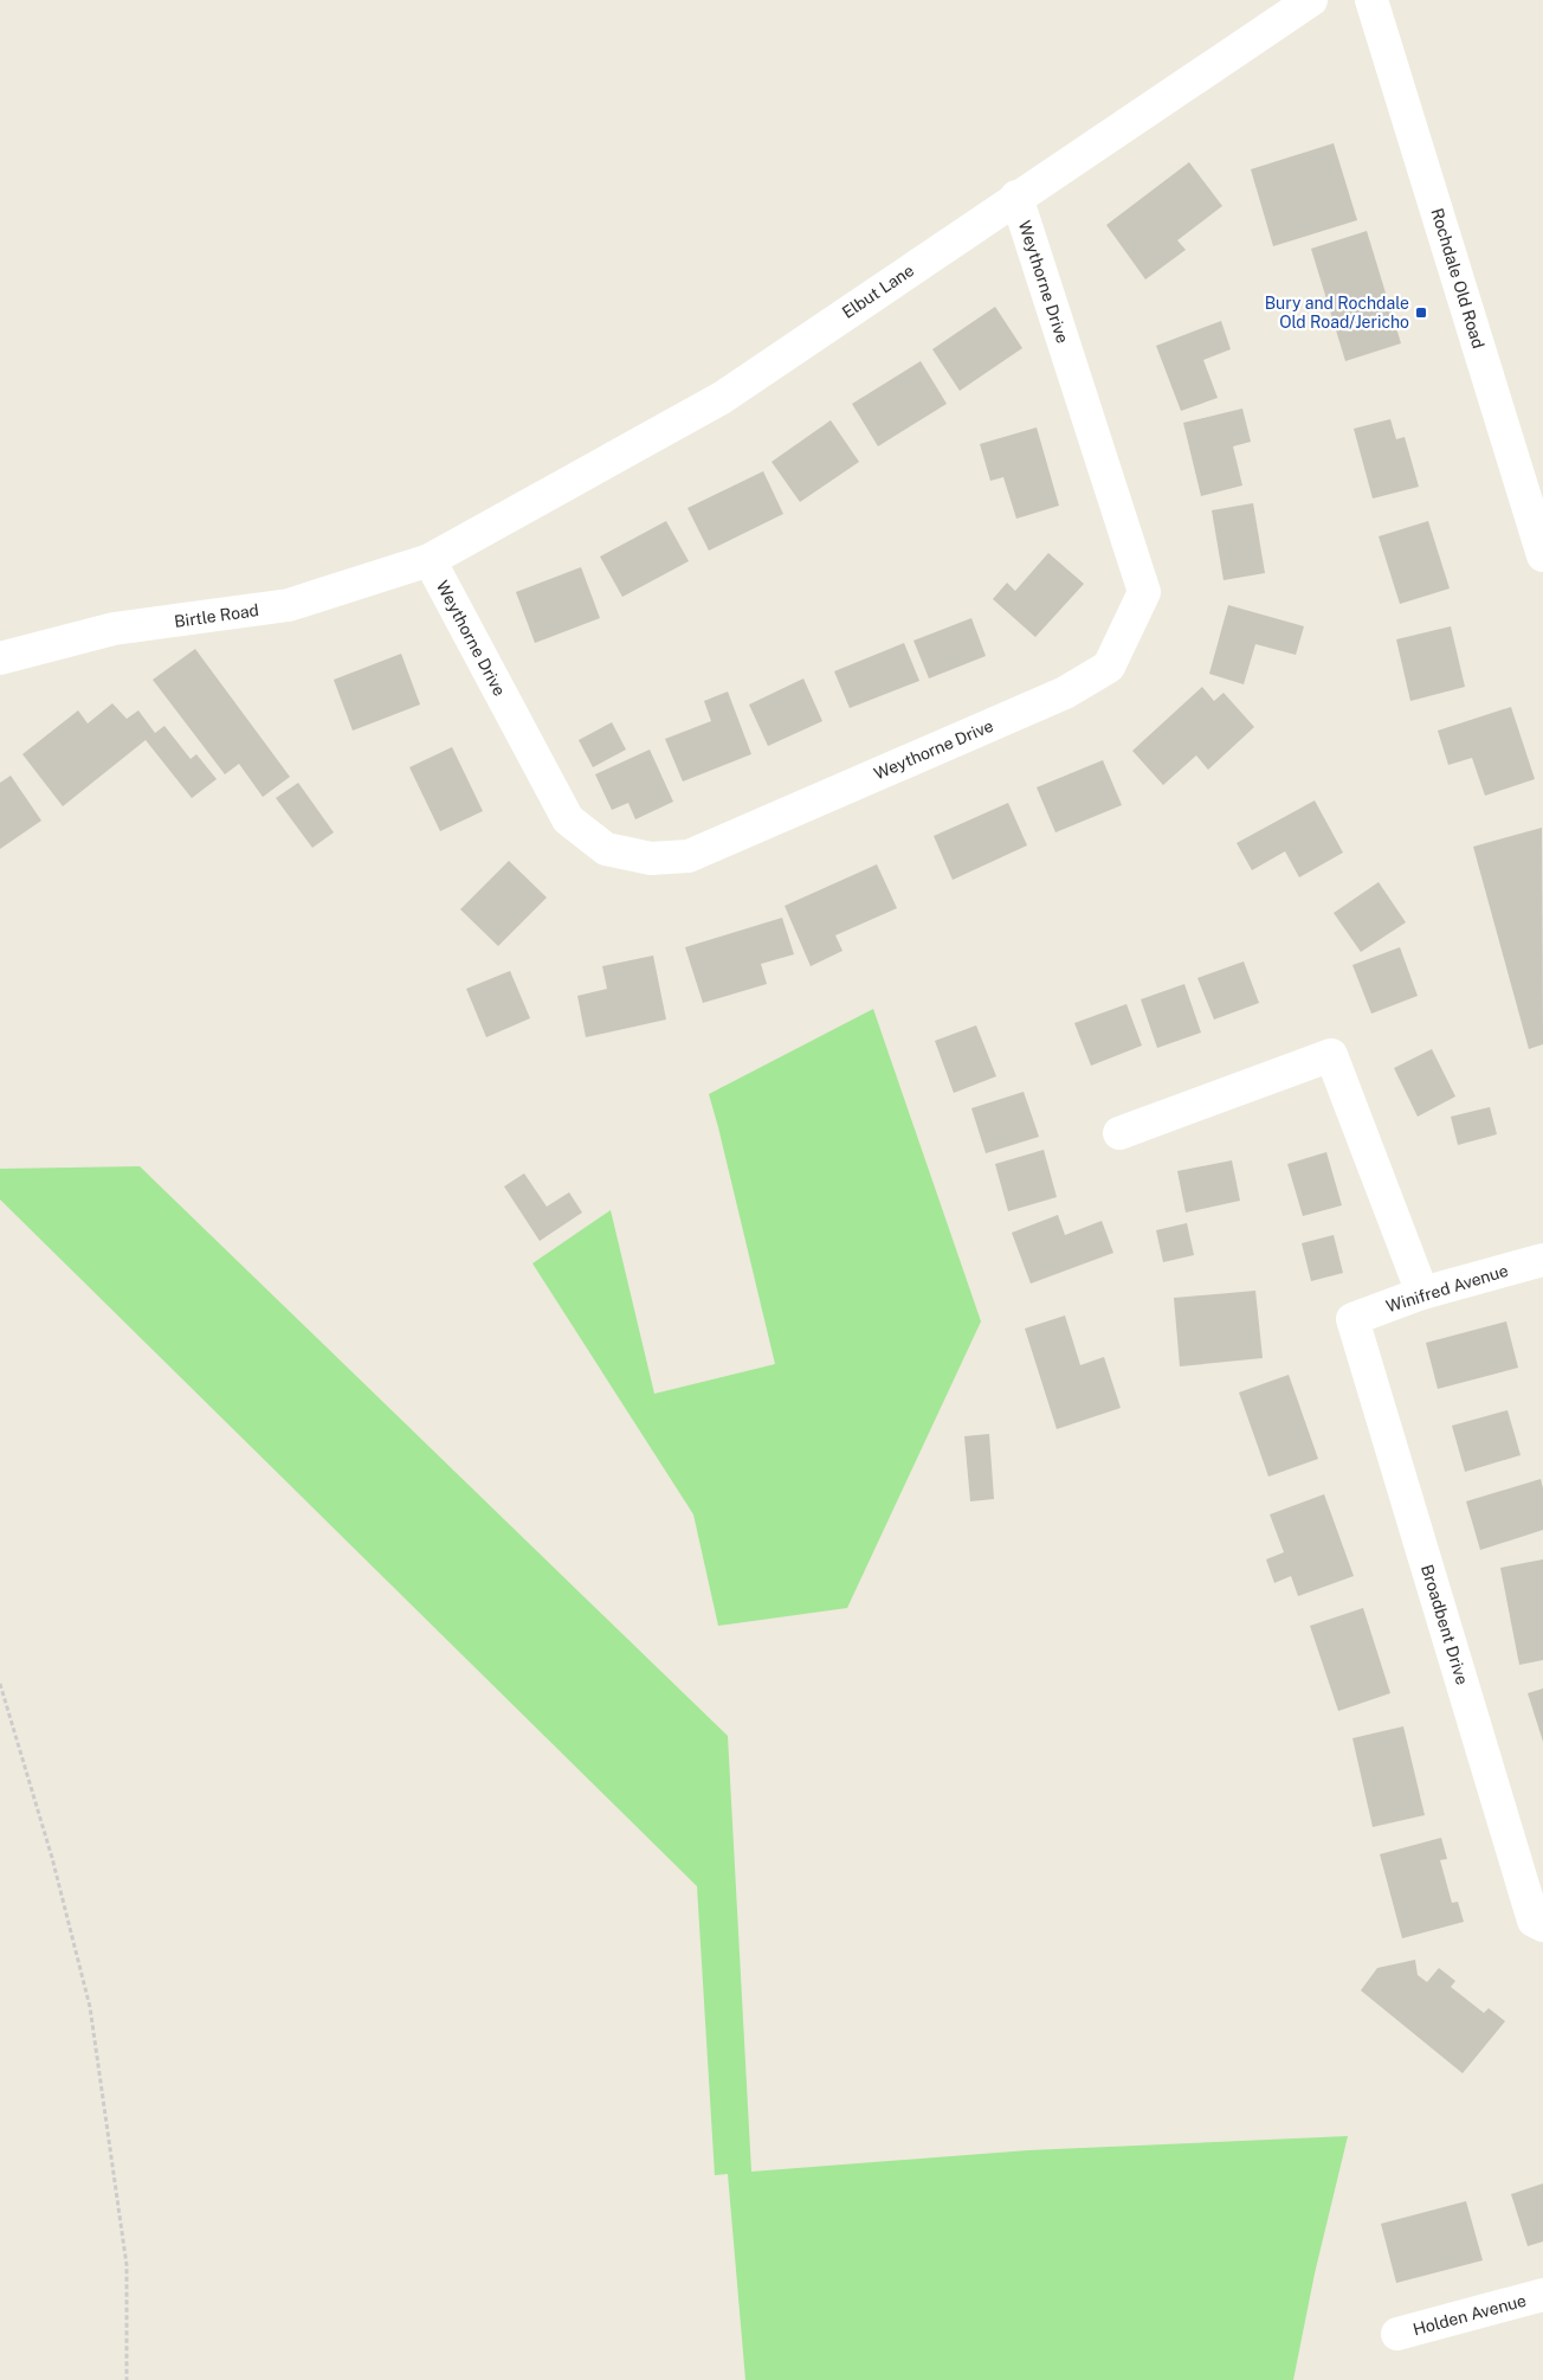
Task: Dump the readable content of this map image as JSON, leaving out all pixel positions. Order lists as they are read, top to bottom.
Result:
{
  "streets": {
    "street": [
      "Rochdale Old Road",
      "Weythorne Drive",
      "Elbut Lane",
      "Birtle Road",
      "Winifred Avenue",
      "Broadbent Drive",
      "Holden Avenue"
    ]
  },
  "crossings": [
    ["Weythorne Drive", "Elbut Lane"],
    ["Weythorne Drive", "Birtle Road"],
    ["Elbut Lane", "Birtle Road"],
    ["Winifred Avenue", "Broadbent Drive"]
  ],
  "places": {
    "transit": ["Bury and Rochdale Old Road/Jericho"]
  }
}
